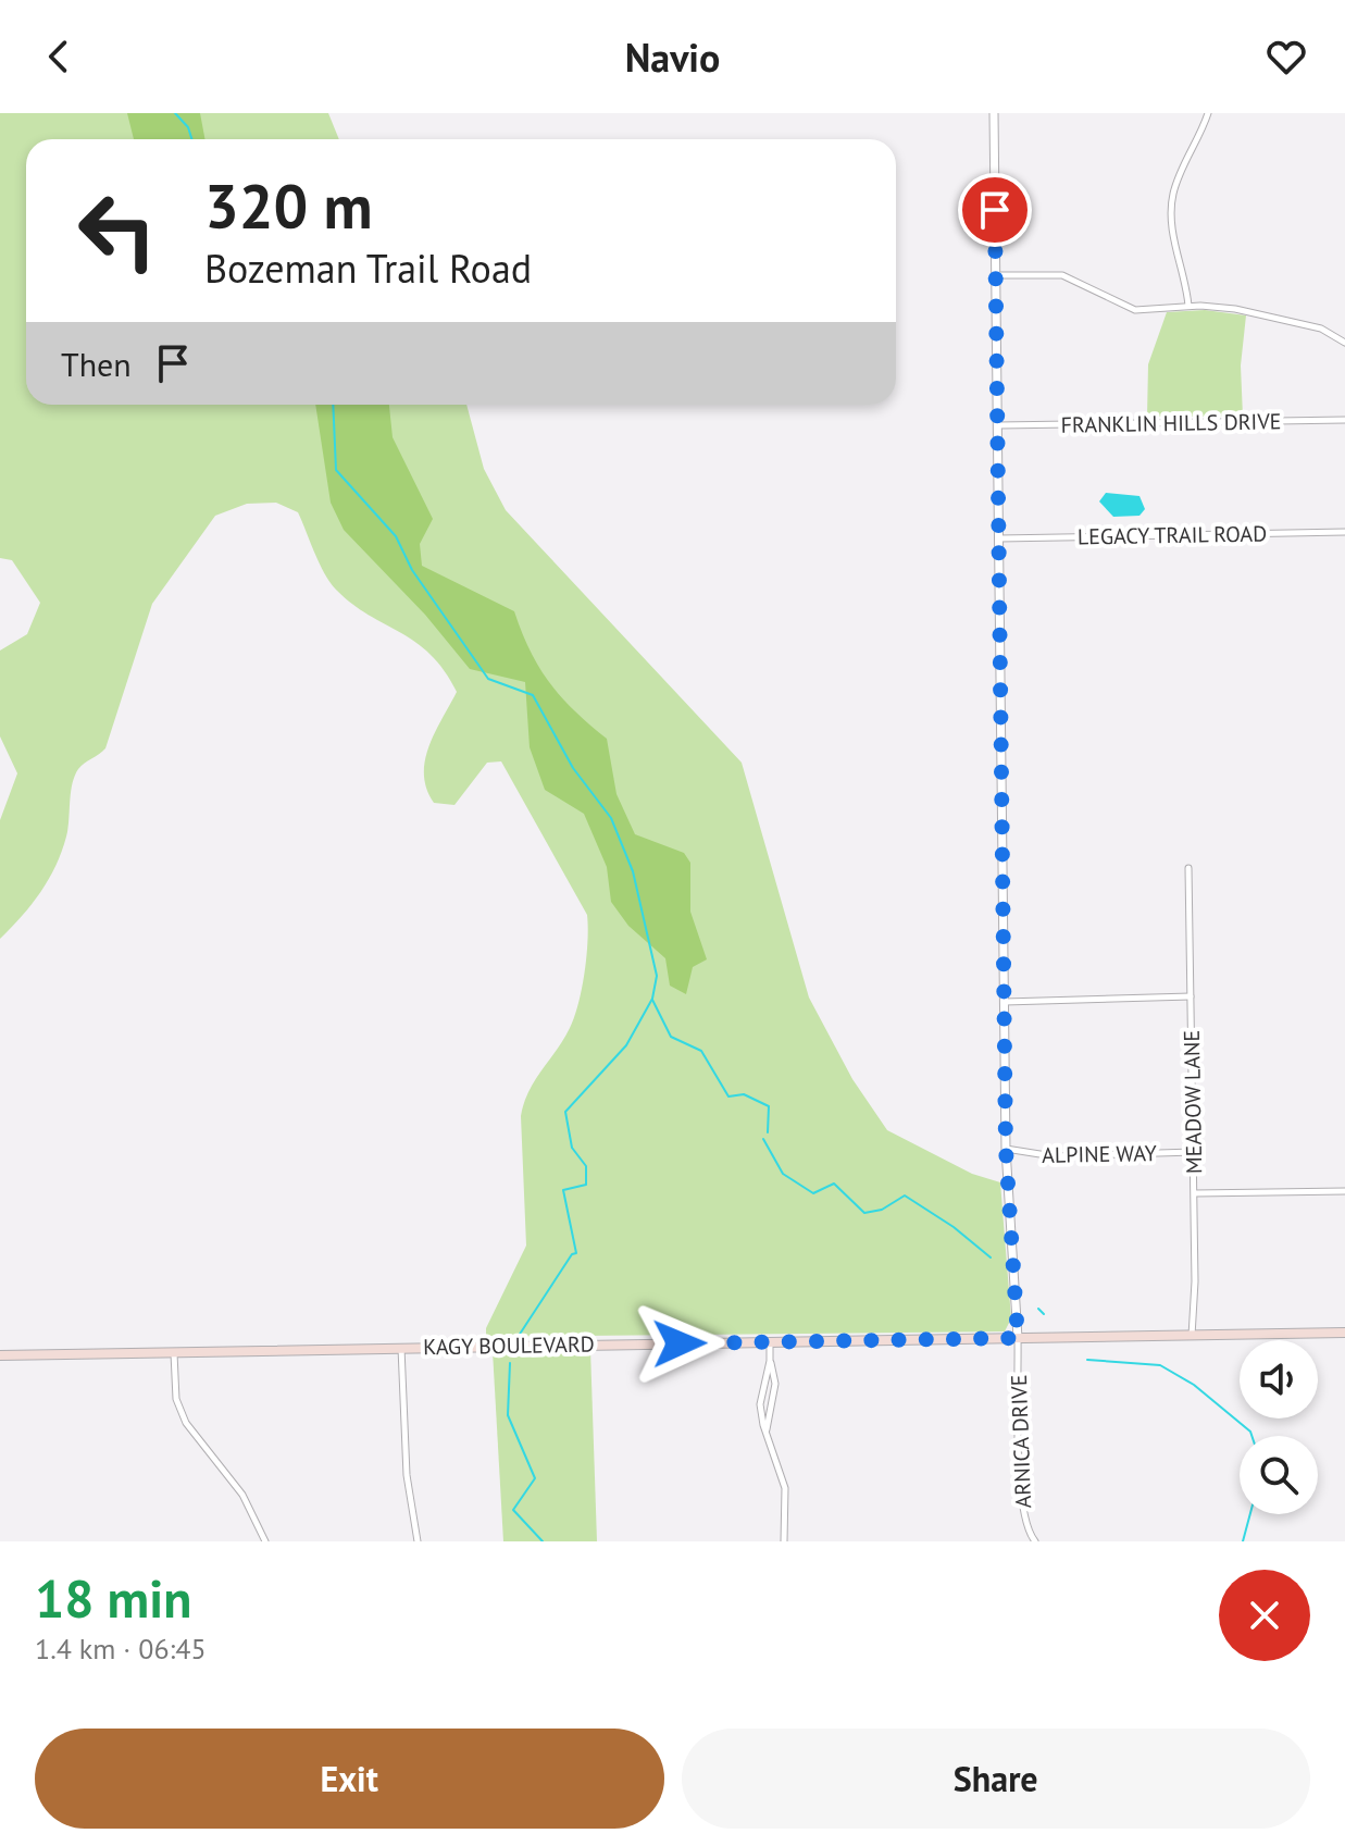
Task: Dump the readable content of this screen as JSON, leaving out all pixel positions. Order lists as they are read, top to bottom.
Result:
{
  "streets": {
    "main road": ["KAGY BOULEVARD"],
    "street": [
      "FRANKLIN HILLS DRIVE",
      "LEGACY TRAIL ROAD",
      "MEADOW LANE",
      "ALPINE WAY",
      "ARNICA DRIVE"
    ]
  },
  "crossings": [
    ["MEADOW LANE", "ALPINE WAY"],
    ["MEADOW LANE", "KAGY BOULEVARD"],
    ["KAGY BOULEVARD", "ARNICA DRIVE"]
  ],
  "page": {
    "header": "Navio",
    "turn": ["320 m", "Bozeman Trail Road"],
    "then": "Then",
    "heading": ["18 min", "1.4 km · 06:45"],
    "buttons": ["Exit", "Share"]
  }
}
